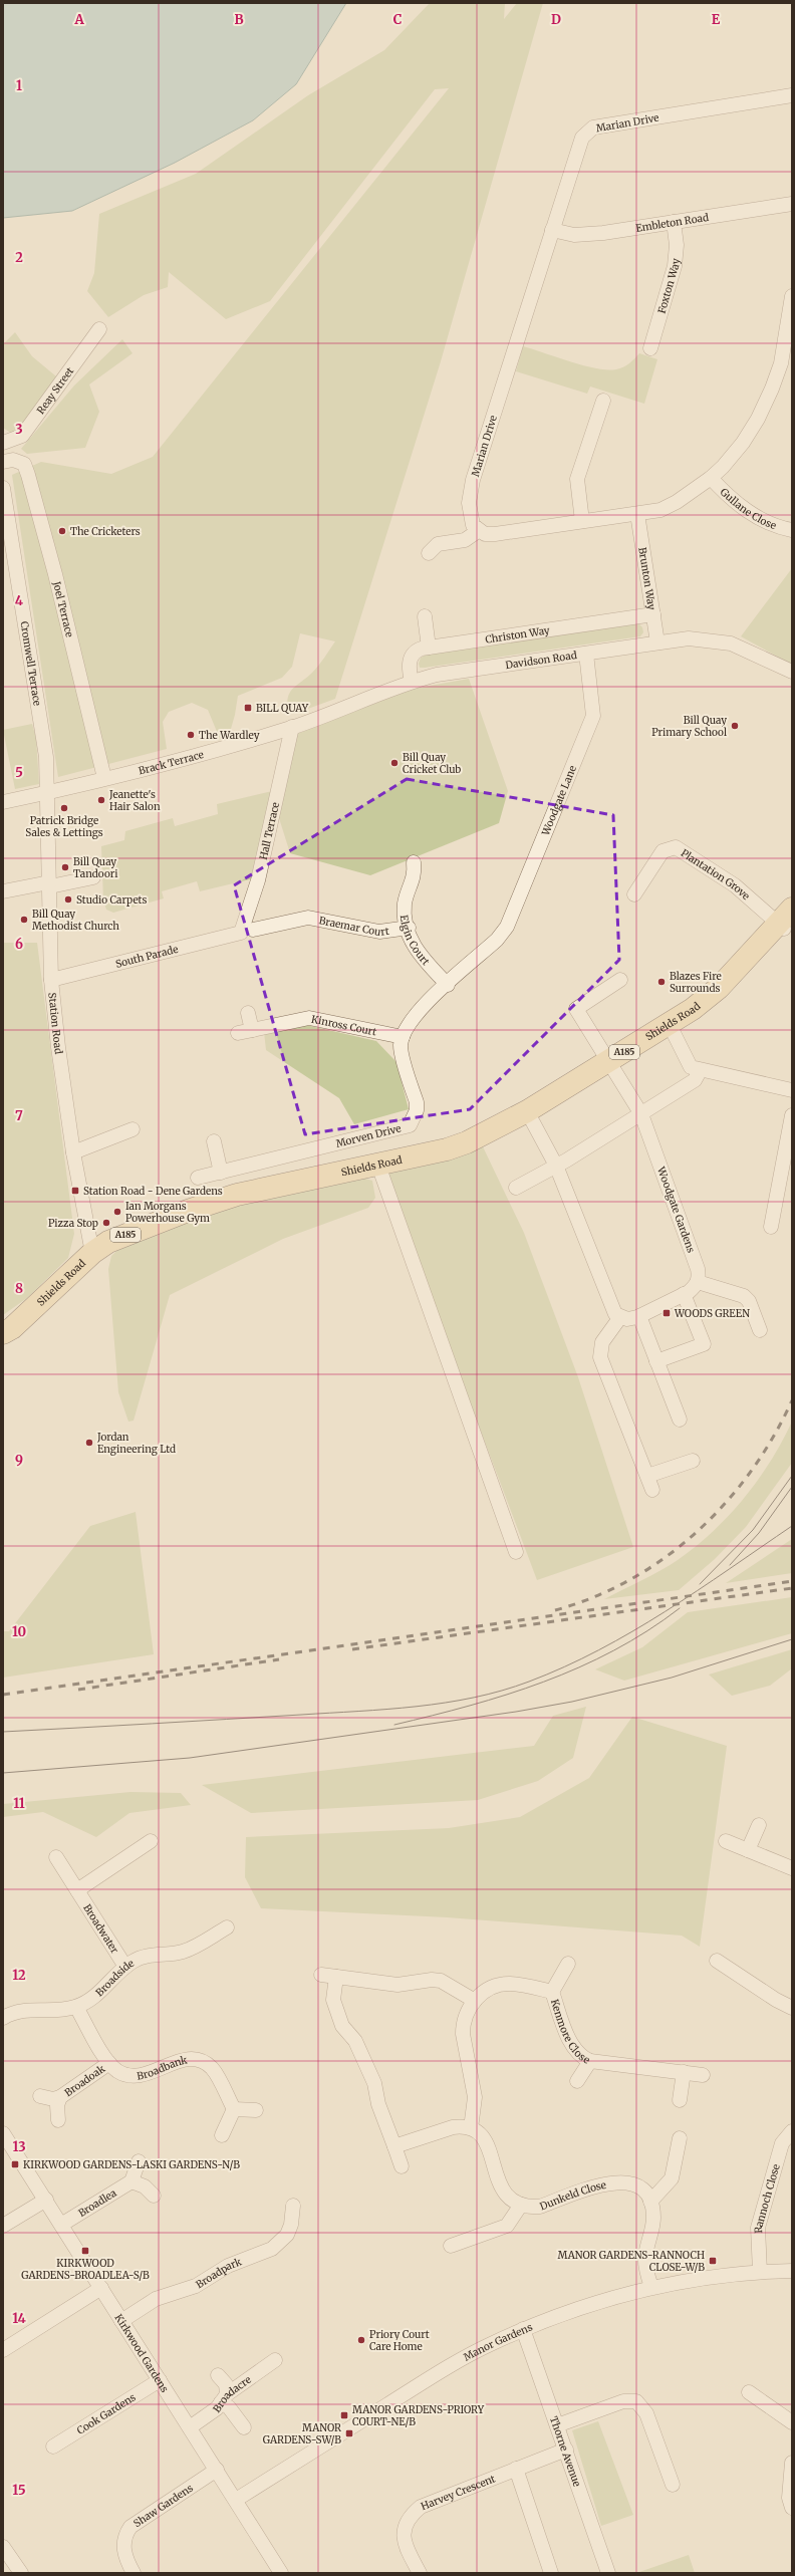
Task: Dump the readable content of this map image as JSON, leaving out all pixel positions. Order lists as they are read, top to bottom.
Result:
{
  "streets": {
    "main road": ["Shields Road", "A185"],
    "street": [
      "Marian Drive",
      "Embleton Road",
      "Foxton Way",
      "Reay Street",
      "Gullane Close",
      "Brunton Way",
      "Joel Terrace",
      "Christon Way",
      "Davidson Road",
      "Cromwell Terrace",
      "Brack Terrace",
      "Woodgate Lane",
      "Hall Terrace",
      "Plantation Grove",
      "Braemar Court",
      "Elgin Court",
      "South Parade",
      "Station Road",
      "Kinross Court",
      "Morven Drive",
      "Woodgate Gardens",
      "Broadwater",
      "Broadside",
      "Kenmore Close",
      "Broadbank",
      "Broadoak",
      "Dunkeld Close",
      "Rannoch Close",
      "Broadlea",
      "Broadpark",
      "Manor Gardens",
      "Kirkwood Gardens",
      "Broadacre",
      "Cook Gardens",
      "Thorne Avenue",
      "Harvey Crescent",
      "Shaw Gardens"
    ]
  },
  "crossings": [
    ["Marian Drive", "Embleton Road"],
    ["Embleton Road", "Foxton Way"],
    ["Brunton Way", "Christon Way"],
    ["Brunton Way", "Davidson Road"],
    ["Joel Terrace", "Brack Terrace"],
    ["Christon Way", "Davidson Road"],
    ["Davidson Road", "Brack Terrace"],
    ["Davidson Road", "Woodgate Lane"],
    ["Davidson Road", "Hall Terrace"],
    ["Cromwell Terrace", "Brack Terrace"],
    ["Cromwell Terrace", "Station Road"],
    ["Brack Terrace", "Hall Terrace"],
    ["Brack Terrace", "Station Road"],
    ["Woodgate Lane", "Elgin Court"],
    ["Hall Terrace", "Braemar Court"],
    ["Hall Terrace", "South Parade"],
    ["Plantation Grove", "Shields Road"],
    ["Braemar Court", "Elgin Court"],
    ["Braemar Court", "South Parade"],
    ["South Parade", "Station Road"],
    ["Shields Road", "Station Road"],
    ["Shields Road", "Woodgate Gardens"],
    ["Kinross Court", "Morven Drive"],
    ["Broadwater", "Broadside"],
    ["Broadside", "Broadbank"],
    ["Kenmore Close", "Dunkeld Close"],
    ["Broadbank", "Broadoak"],
    ["Rannoch Close", "Manor Gardens"],
    ["Broadlea", "Kirkwood Gardens"],
    ["Broadpark", "Kirkwood Gardens"],
    ["Manor Gardens", "Kirkwood Gardens"],
    ["Manor Gardens", "Thorne Avenue"],
    ["Kirkwood Gardens", "Broadacre"],
    ["Kirkwood Gardens", "Cook Gardens"],
    ["Kirkwood Gardens", "Shaw Gardens"],
    ["Thorne Avenue", "Harvey Crescent"]
  ],
  "places": {
    "other": [
      "The Cricketers",
      "Bill Quay Primary School",
      "The Wardley",
      "Bill Quay Cricket Club",
      "Jeanette's Hair Salon",
      "Patrick Bridge Sales & Lettings",
      "Bill Quay Tandoori",
      "Studio Carpets",
      "Bill Quay Methodist Church",
      "Blazes Fire Surrounds",
      "Ian Morgans Powerhouse Gym",
      "Pizza Stop",
      "Jordan Engineering Ltd",
      "Priory Court Care Home"
    ],
    "transit": [
      "BILL QUAY",
      "Station Road - Dene Gardens",
      "WOODS GREEN",
      "KIRKWOOD GARDENS-LASKI GARDENS-N/B",
      "KIRKWOOD GARDENS-BROADLEA-S/B",
      "MANOR GARDENS-RANNOCH CLOSE-W/B",
      "MANOR GARDENS-PRIORY COURT-NE/B",
      "MANOR GARDENS-SW/B"
    ]
  },
  "grid": {
    "columns": [
      "A",
      "B",
      "C",
      "D",
      "E"
    ],
    "rows": [
      "1",
      "2",
      "3",
      "4",
      "5",
      "6",
      "7",
      "8",
      "9",
      "10",
      "11",
      "12",
      "13",
      "14",
      "15"
    ]
  }
}
